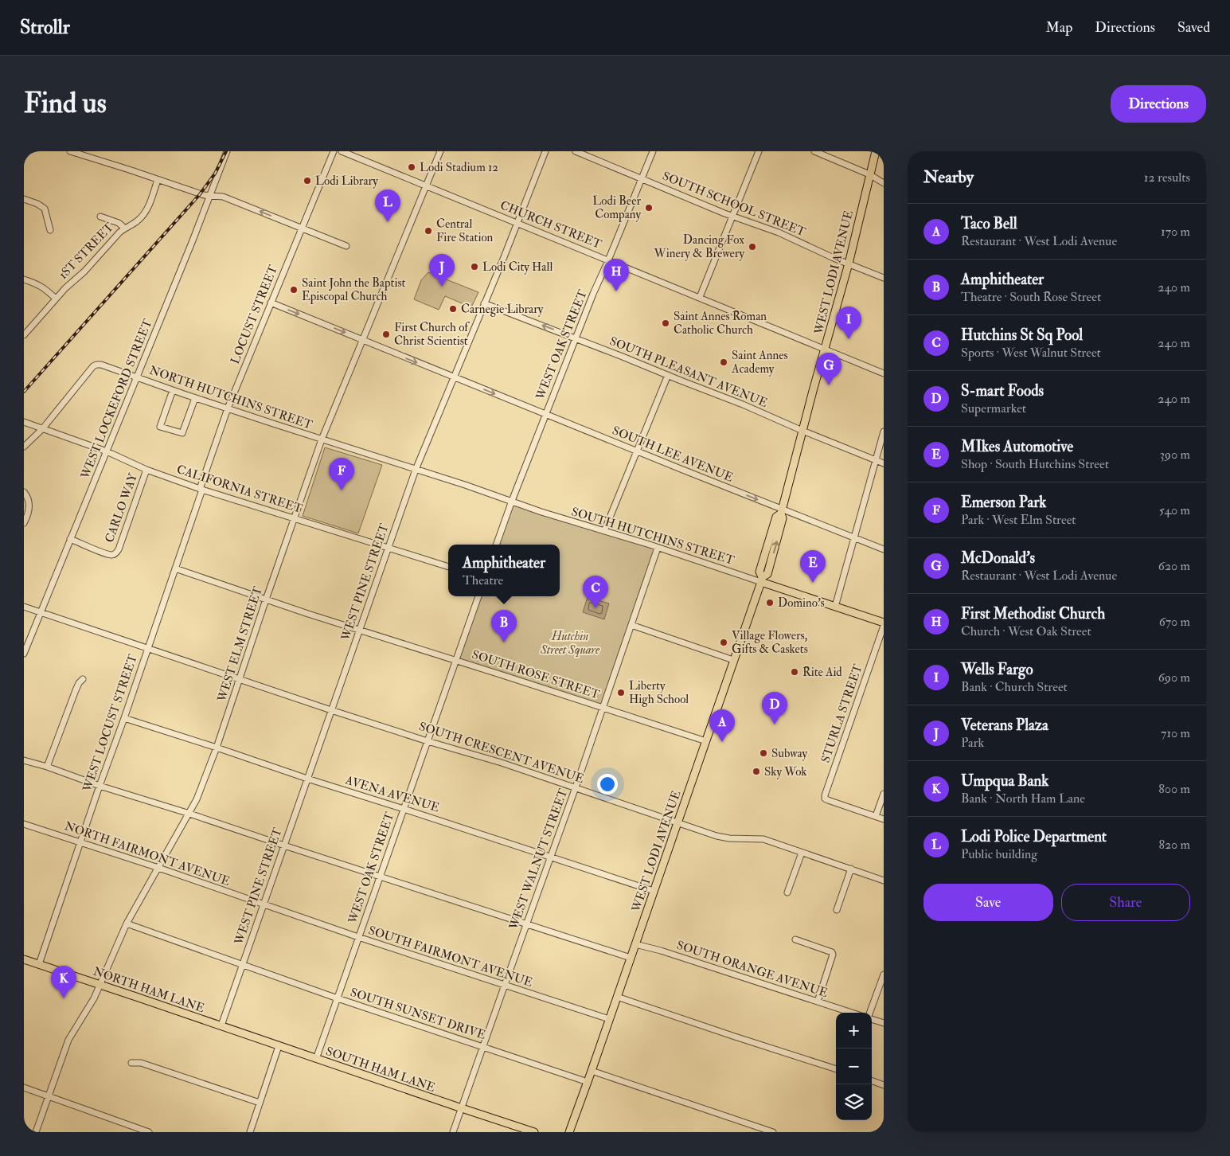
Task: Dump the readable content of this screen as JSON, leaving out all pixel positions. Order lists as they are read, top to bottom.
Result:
{
  "streets": {
    "main road": [
      "WEST LODI AVENUE",
      "SOUTH HUTCHINS STREET",
      "NORTH HAM LANE",
      "SOUTH HAM LANE"
    ],
    "street": [
      "SOUTH SCHOOL STREET",
      "CHURCH STREET",
      "1ST STREET",
      "LOCUST STREET",
      "WEST OAK STREET",
      "SOUTH PLEASANT AVENUE",
      "NORTH HUTCHINS STREET",
      "WEST LOCKEFORD STREET",
      "SOUTH LEE AVENUE",
      "CALIFORNIA STREET",
      "CARLO WAY",
      "WEST PINE STREET",
      "WEST ELM STREET",
      "SOUTH ROSE STREET",
      "STURLA STREET",
      "WEST LOCUST STREET",
      "SOUTH CRESCENT AVENUE",
      "AVENA AVENUE",
      "NORTH FAIRMONT AVENUE",
      "WEST WALNUT STREET",
      "SOUTH FAIRMONT AVENUE",
      "SOUTH ORANGE AVENUE",
      "SOUTH SUNSET DRIVE"
    ]
  },
  "crossings": [
    ["SOUTH SCHOOL STREET", "WEST LODI AVENUE"],
    ["SOUTH SCHOOL STREET", "WEST OAK STREET"],
    ["CHURCH STREET", "WEST LODI AVENUE"],
    ["CHURCH STREET", "WEST OAK STREET"],
    ["CHURCH STREET", "WEST PINE STREET"],
    ["CHURCH STREET", "WEST ELM STREET"],
    ["WEST LODI AVENUE", "SOUTH PLEASANT AVENUE"],
    ["WEST LODI AVENUE", "SOUTH LEE AVENUE"],
    ["WEST LODI AVENUE", "SOUTH HUTCHINS STREET"],
    ["WEST LODI AVENUE", "SOUTH ROSE STREET"],
    ["WEST LODI AVENUE", "SOUTH CRESCENT AVENUE"],
    ["WEST LODI AVENUE", "AVENA AVENUE"],
    ["WEST LODI AVENUE", "SOUTH FAIRMONT AVENUE"],
    ["WEST LODI AVENUE", "SOUTH ORANGE AVENUE"],
    ["WEST LODI AVENUE", "SOUTH SUNSET DRIVE"],
    ["LOCUST STREET", "NORTH HUTCHINS STREET"],
    ["LOCUST STREET", "SOUTH LEE AVENUE"],
    ["LOCUST STREET", "CALIFORNIA STREET"],
    ["LOCUST STREET", "WEST LOCUST STREET"],
    ["WEST OAK STREET", "SOUTH PLEASANT AVENUE"],
    ["WEST OAK STREET", "SOUTH LEE AVENUE"],
    ["WEST OAK STREET", "SOUTH HUTCHINS STREET"],
    ["WEST OAK STREET", "SOUTH ROSE STREET"],
    ["WEST OAK STREET", "SOUTH CRESCENT AVENUE"],
    ["WEST OAK STREET", "AVENA AVENUE"],
    ["WEST OAK STREET", "SOUTH FAIRMONT AVENUE"],
    ["WEST OAK STREET", "SOUTH SUNSET DRIVE"],
    ["WEST OAK STREET", "SOUTH HAM LANE"],
    ["SOUTH PLEASANT AVENUE", "WEST PINE STREET"],
    ["NORTH HUTCHINS STREET", "WEST LOCKEFORD STREET"],
    ["NORTH HUTCHINS STREET", "CALIFORNIA STREET"],
    ["NORTH HUTCHINS STREET", "SOUTH HUTCHINS STREET"],
    ["NORTH HUTCHINS STREET", "WEST PINE STREET"],
    ["NORTH HUTCHINS STREET", "WEST ELM STREET"],
    ["WEST LOCKEFORD STREET", "CALIFORNIA STREET"],
    ["WEST LOCKEFORD STREET", "CARLO WAY"],
    ["WEST LOCKEFORD STREET", "SOUTH CRESCENT AVENUE"],
    ["SOUTH LEE AVENUE", "WEST PINE STREET"],
    ["SOUTH LEE AVENUE", "WEST ELM STREET"],
    ["CALIFORNIA STREET", "CARLO WAY"],
    ["CALIFORNIA STREET", "WEST PINE STREET"],
    ["CALIFORNIA STREET", "WEST ELM STREET"],
    ["CALIFORNIA STREET", "WEST LOCUST STREET"],
    ["SOUTH HUTCHINS STREET", "WEST PINE STREET"],
    ["SOUTH HUTCHINS STREET", "WEST WALNUT STREET"],
    ["WEST PINE STREET", "SOUTH ROSE STREET"],
    ["WEST PINE STREET", "SOUTH CRESCENT AVENUE"],
    ["WEST PINE STREET", "AVENA AVENUE"],
    ["WEST PINE STREET", "NORTH FAIRMONT AVENUE"],
    ["WEST PINE STREET", "SOUTH FAIRMONT AVENUE"],
    ["WEST PINE STREET", "NORTH HAM LANE"],
    ["WEST PINE STREET", "SOUTH SUNSET DRIVE"],
    ["WEST PINE STREET", "SOUTH HAM LANE"],
    ["WEST ELM STREET", "SOUTH ROSE STREET"],
    ["WEST ELM STREET", "SOUTH CRESCENT AVENUE"],
    ["WEST ELM STREET", "AVENA AVENUE"],
    ["WEST ELM STREET", "NORTH FAIRMONT AVENUE"],
    ["WEST ELM STREET", "NORTH HAM LANE"],
    ["WEST ELM STREET", "SOUTH SUNSET DRIVE"],
    ["SOUTH ROSE STREET", "WEST LOCUST STREET"],
    ["SOUTH ROSE STREET", "WEST WALNUT STREET"],
    ["WEST LOCUST STREET", "SOUTH CRESCENT AVENUE"],
    ["WEST LOCUST STREET", "AVENA AVENUE"],
    ["WEST LOCUST STREET", "NORTH FAIRMONT AVENUE"],
    ["WEST LOCUST STREET", "NORTH HAM LANE"],
    ["SOUTH CRESCENT AVENUE", "WEST WALNUT STREET"],
    ["AVENA AVENUE", "WEST WALNUT STREET"],
    ["NORTH FAIRMONT AVENUE", "SOUTH FAIRMONT AVENUE"],
    ["WEST WALNUT STREET", "SOUTH FAIRMONT AVENUE"],
    ["WEST WALNUT STREET", "SOUTH SUNSET DRIVE"],
    ["WEST WALNUT STREET", "SOUTH HAM LANE"],
    ["NORTH HAM LANE", "SOUTH HAM LANE"]
  ],
  "one_way": ["SOUTH LEE AVENUE"],
  "parks": ["Hutchin Street Square"],
  "places": [
    "Lodi Stadium 12",
    "Lodi Library",
    "Lodi Beer Company",
    "Central Fire Station",
    "Dancing Fox Winery & Brewery",
    "Lodi City Hall",
    "Saint John the Baptist Episcopal Church",
    "Carnegie Library",
    "Saint Annes Roman Catholic Church",
    "First Church of Christ Scientist",
    "Saint Annes Academy",
    "Domino's",
    "Village Flowers, Gifts & Caskets",
    "Rite Aid",
    "Liberty High School",
    "Subway",
    "Sky Wok"
  ],
  "page": {
    "header": "Strollr",
    "nav": ["Map", "Directions", "Saved"],
    "buttons": [
      "Directions",
      ["Save", "Share"]
    ],
    "title": "Find us",
    "heading": ["Nearby", "12 results"],
    "pins": [
      "L",
      "J",
      "H",
      "I",
      "G",
      "F",
      "E",
      "C",
      "B",
      "D",
      "A",
      "K"
    ],
    "list": [
      {
        "mark": "A",
        "name": "Taco Bell",
        "note": "Restaurant · West Lodi Avenue",
        "value": "170 m"
      },
      {
        "mark": "B",
        "name": "Amphitheater",
        "note": "Theatre · South Rose Street",
        "value": "240 m"
      },
      {
        "mark": "C",
        "name": "Hutchins St Sq Pool",
        "note": "Sports · West Walnut Street",
        "value": "240 m"
      },
      {
        "mark": "D",
        "name": "S-mart Foods",
        "note": "Supermarket",
        "value": "240 m"
      },
      {
        "mark": "E",
        "name": "MIkes Automotive",
        "note": "Shop · South Hutchins Street",
        "value": "390 m"
      },
      {
        "mark": "F",
        "name": "Emerson Park",
        "note": "Park · West Elm Street",
        "value": "540 m"
      },
      {
        "mark": "G",
        "name": "McDonald's",
        "note": "Restaurant · West Lodi Avenue",
        "value": "620 m"
      },
      {
        "mark": "H",
        "name": "First Methodist Church",
        "note": "Church · West Oak Street",
        "value": "670 m"
      },
      {
        "mark": "I",
        "name": "Wells Fargo",
        "note": "Bank · Church Street",
        "value": "690 m"
      },
      {
        "mark": "J",
        "name": "Veterans Plaza",
        "note": "Park",
        "value": "710 m"
      },
      {
        "mark": "K",
        "name": "Umpqua Bank",
        "note": "Bank · North Ham Lane",
        "value": "800 m"
      },
      {
        "mark": "L",
        "name": "Lodi Police Department",
        "note": "Public building",
        "value": "820 m"
      }
    ],
    "popup": ["Amphitheater", "Theatre"],
    "map_buttons": ["+", "−"]
  }
}
